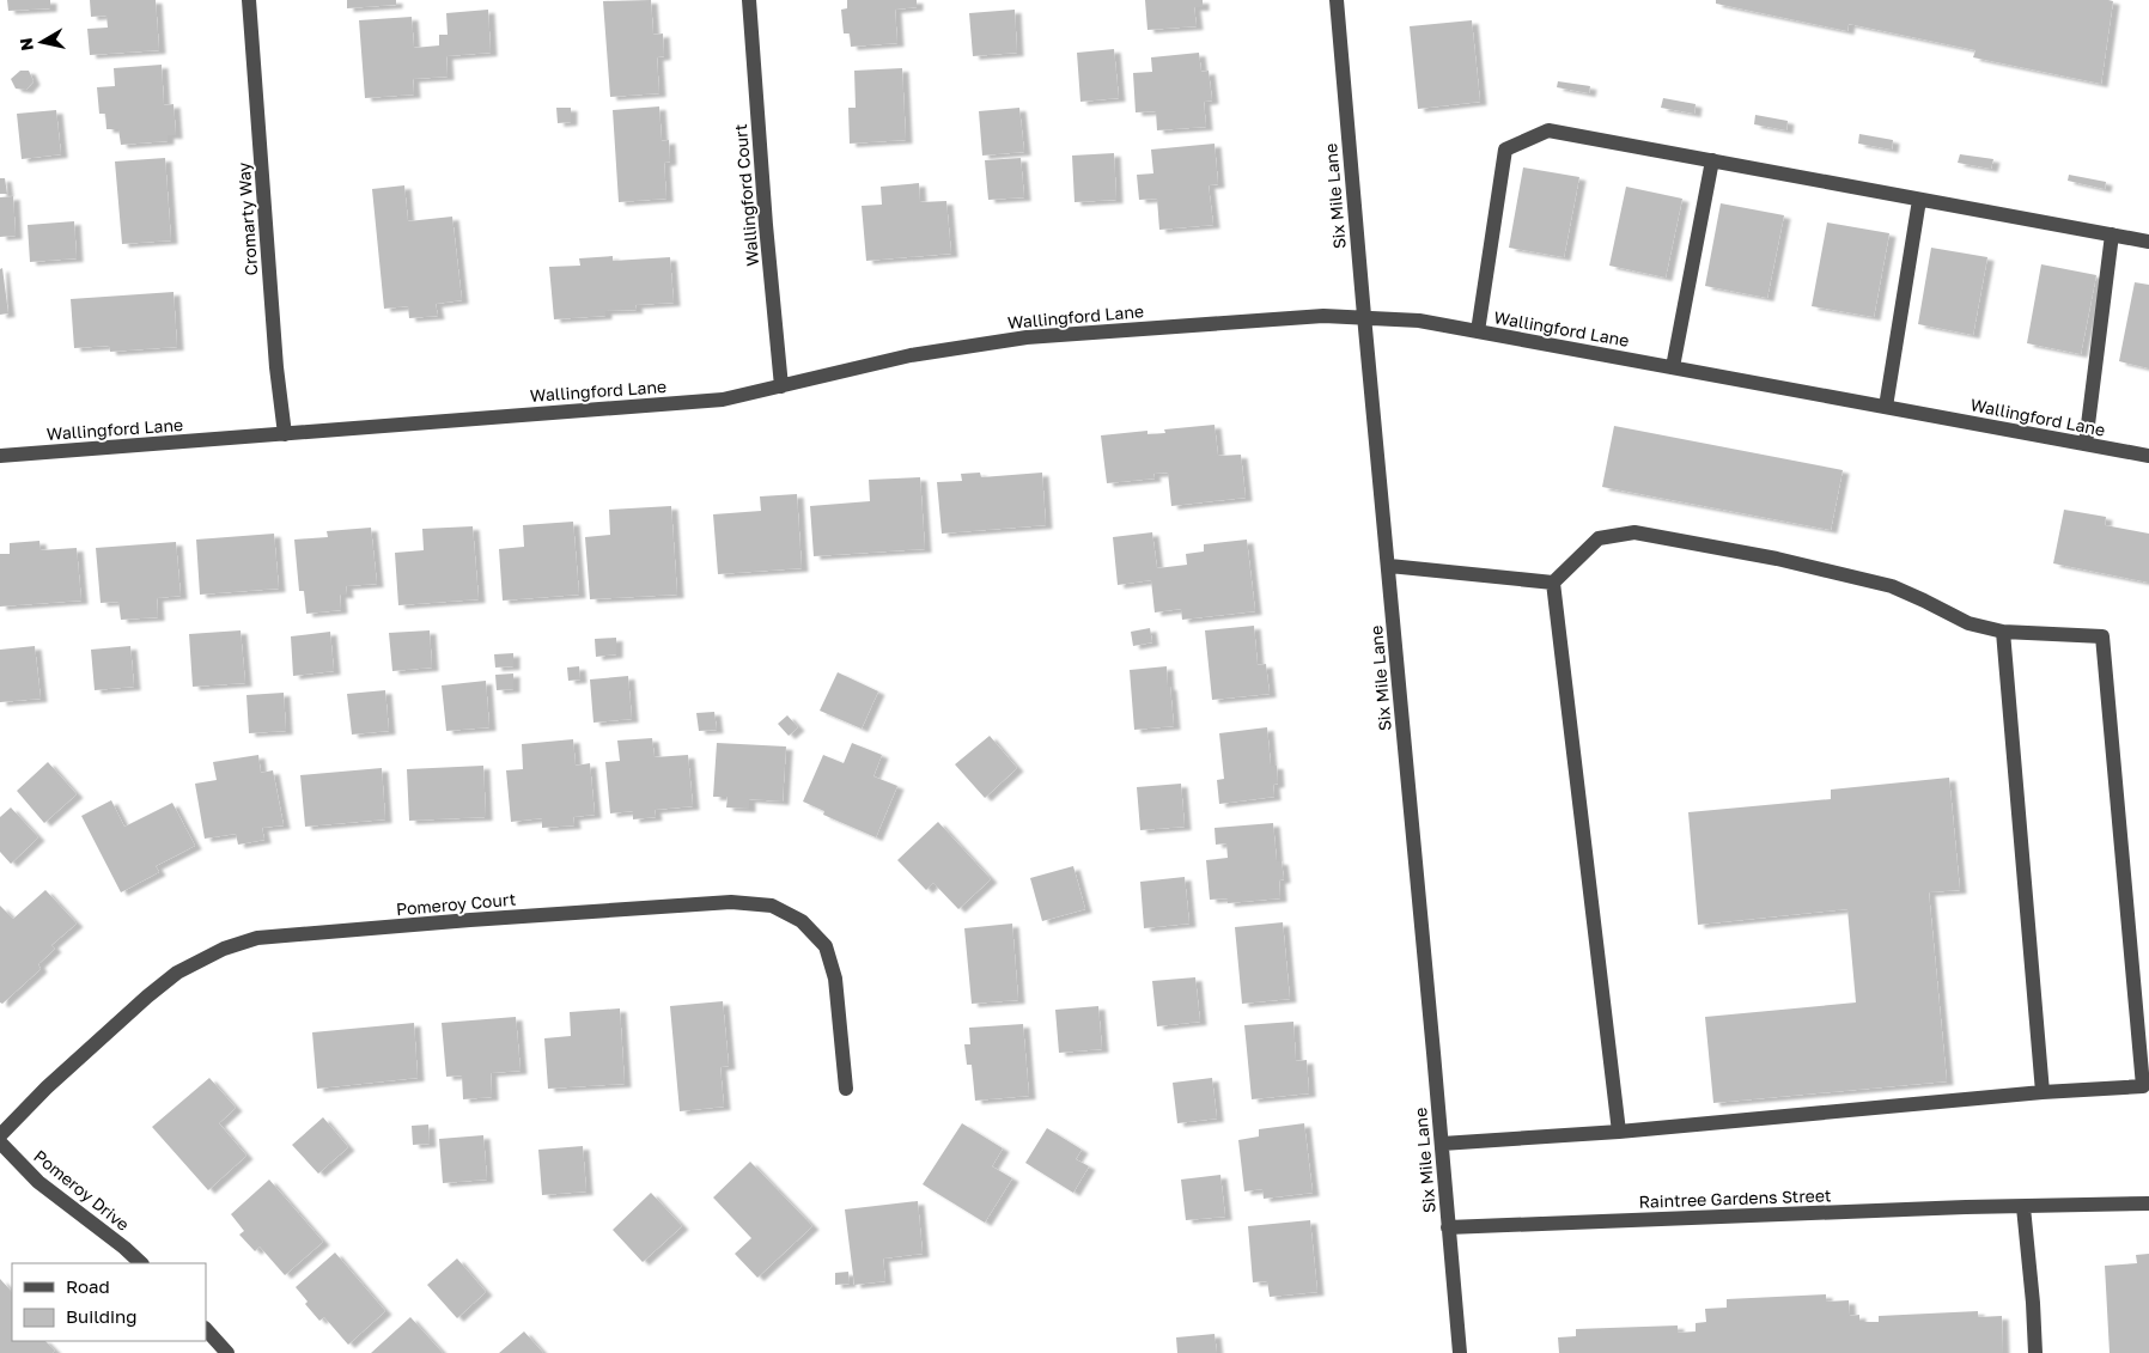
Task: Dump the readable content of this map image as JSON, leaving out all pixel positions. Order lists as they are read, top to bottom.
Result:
{
  "streets": {
    "street": [
      "Wallingford Court",
      "Six Mile Lane",
      "Cromarty Way",
      "Wallingford Lane",
      "Pomeroy Court",
      "Pomeroy Drive",
      "Raintree Gardens Street"
    ]
  },
  "crossings": [
    ["Wallingford Court", "Wallingford Lane"],
    ["Six Mile Lane", "Wallingford Lane"],
    ["Six Mile Lane", "Raintree Gardens Street"],
    ["Cromarty Way", "Wallingford Lane"]
  ],
  "legend": ["Road", "Building"],
  "north": "left"
}
